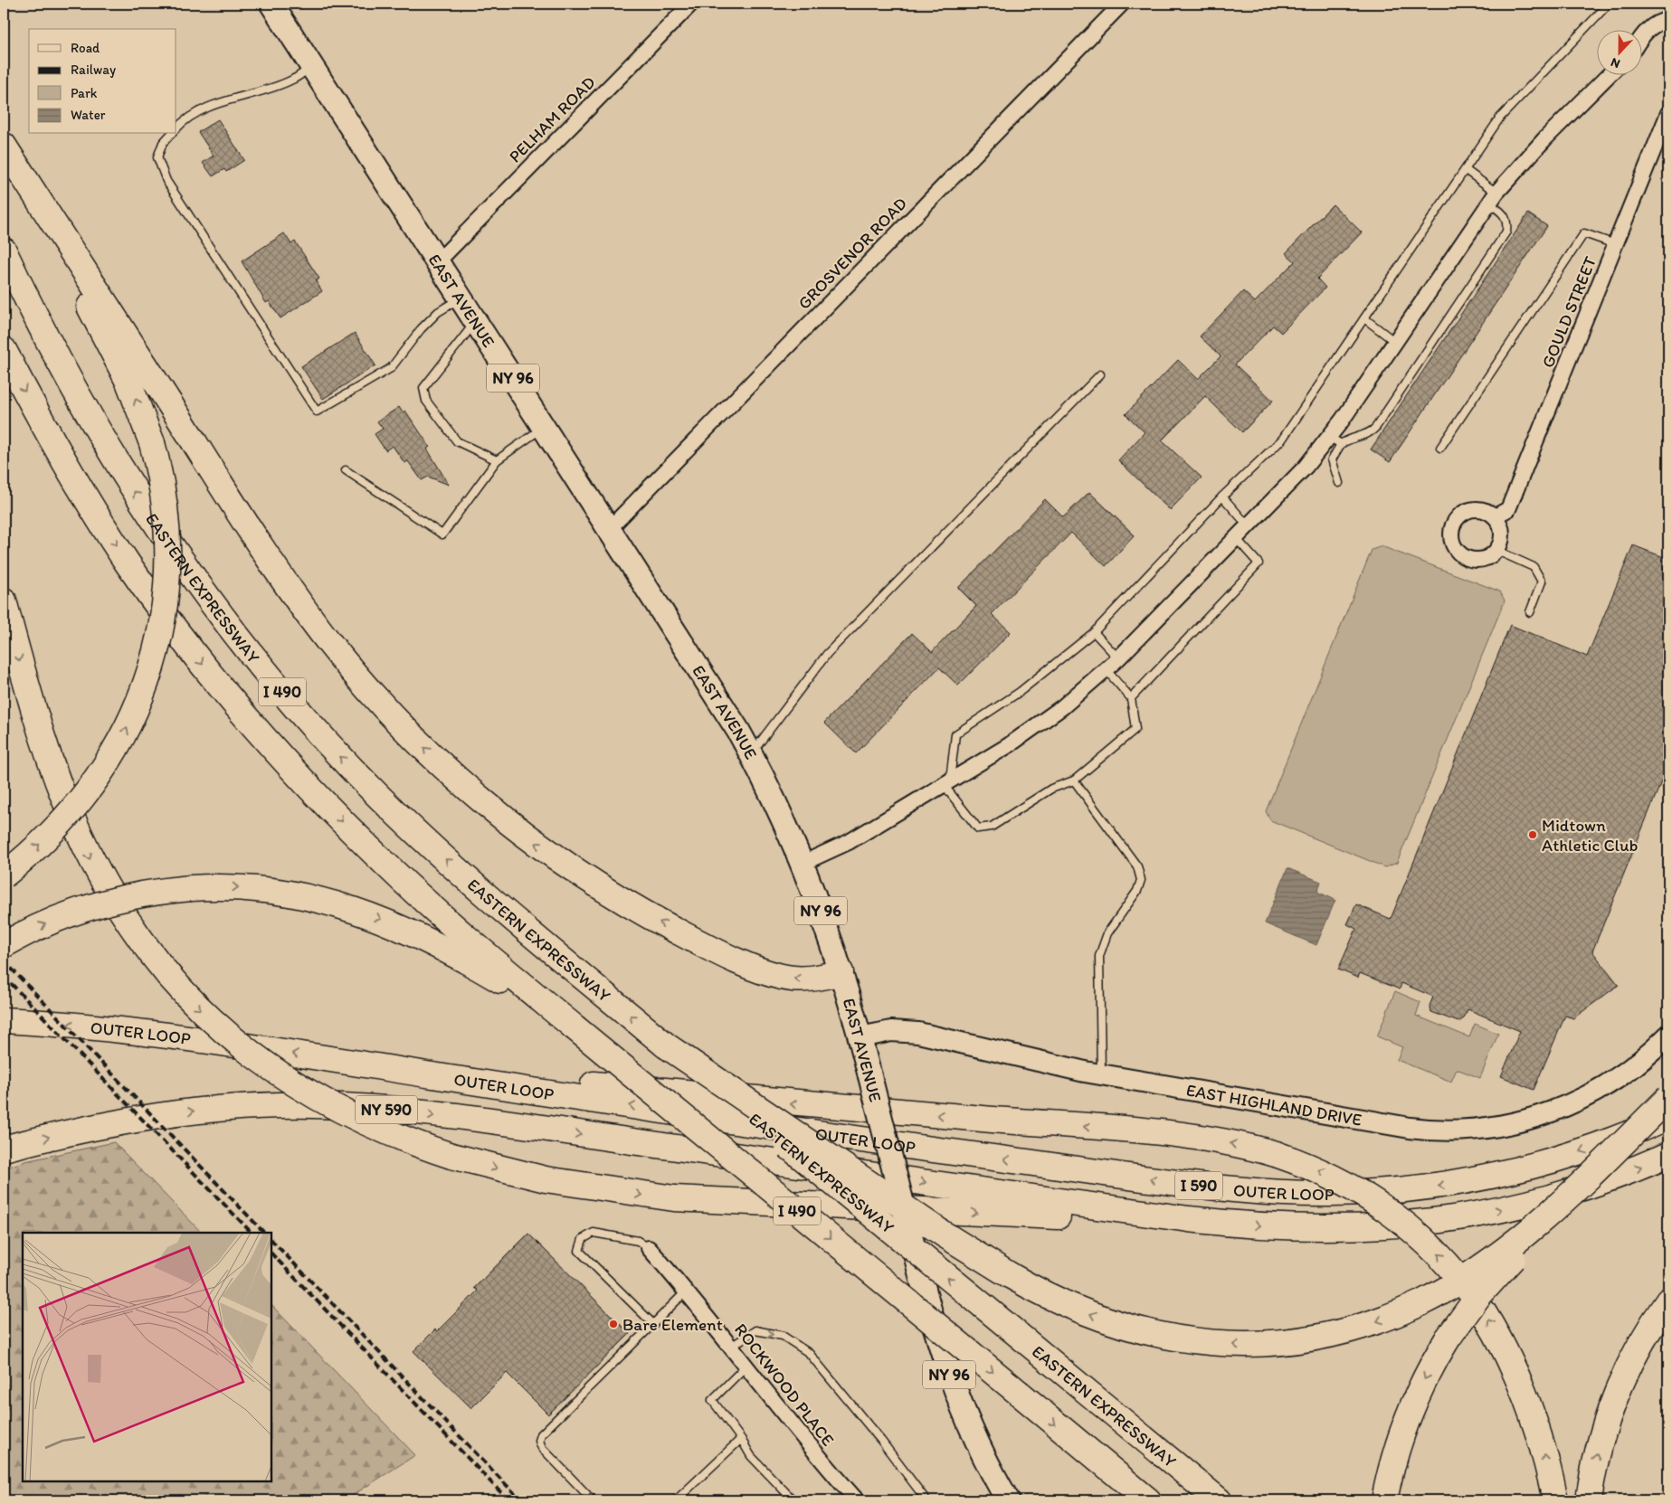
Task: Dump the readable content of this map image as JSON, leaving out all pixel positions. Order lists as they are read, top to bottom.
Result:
{
  "streets": {
    "highway": [
      "EASTERN EXPRESSWAY",
      "I 490",
      "OUTER LOOP",
      "NY 590",
      "I 590"
    ],
    "main road": ["EAST AVENUE", "NY 96"],
    "street": [
      "PELHAM ROAD",
      "GROSVENOR ROAD",
      "GOULD STREET",
      "EAST HIGHLAND DRIVE",
      "ROCKWOOD PLACE"
    ]
  },
  "crossings": [
    ["PELHAM ROAD", "EAST AVENUE"],
    ["GROSVENOR ROAD", "EAST AVENUE"],
    ["EAST AVENUE", "EAST HIGHLAND DRIVE"]
  ],
  "places": ["Midtown Athletic Club", "Bare Element"],
  "legend": [
    "Road",
    "Railway",
    "Park",
    "Water"
  ],
  "north": "bottom"
}
